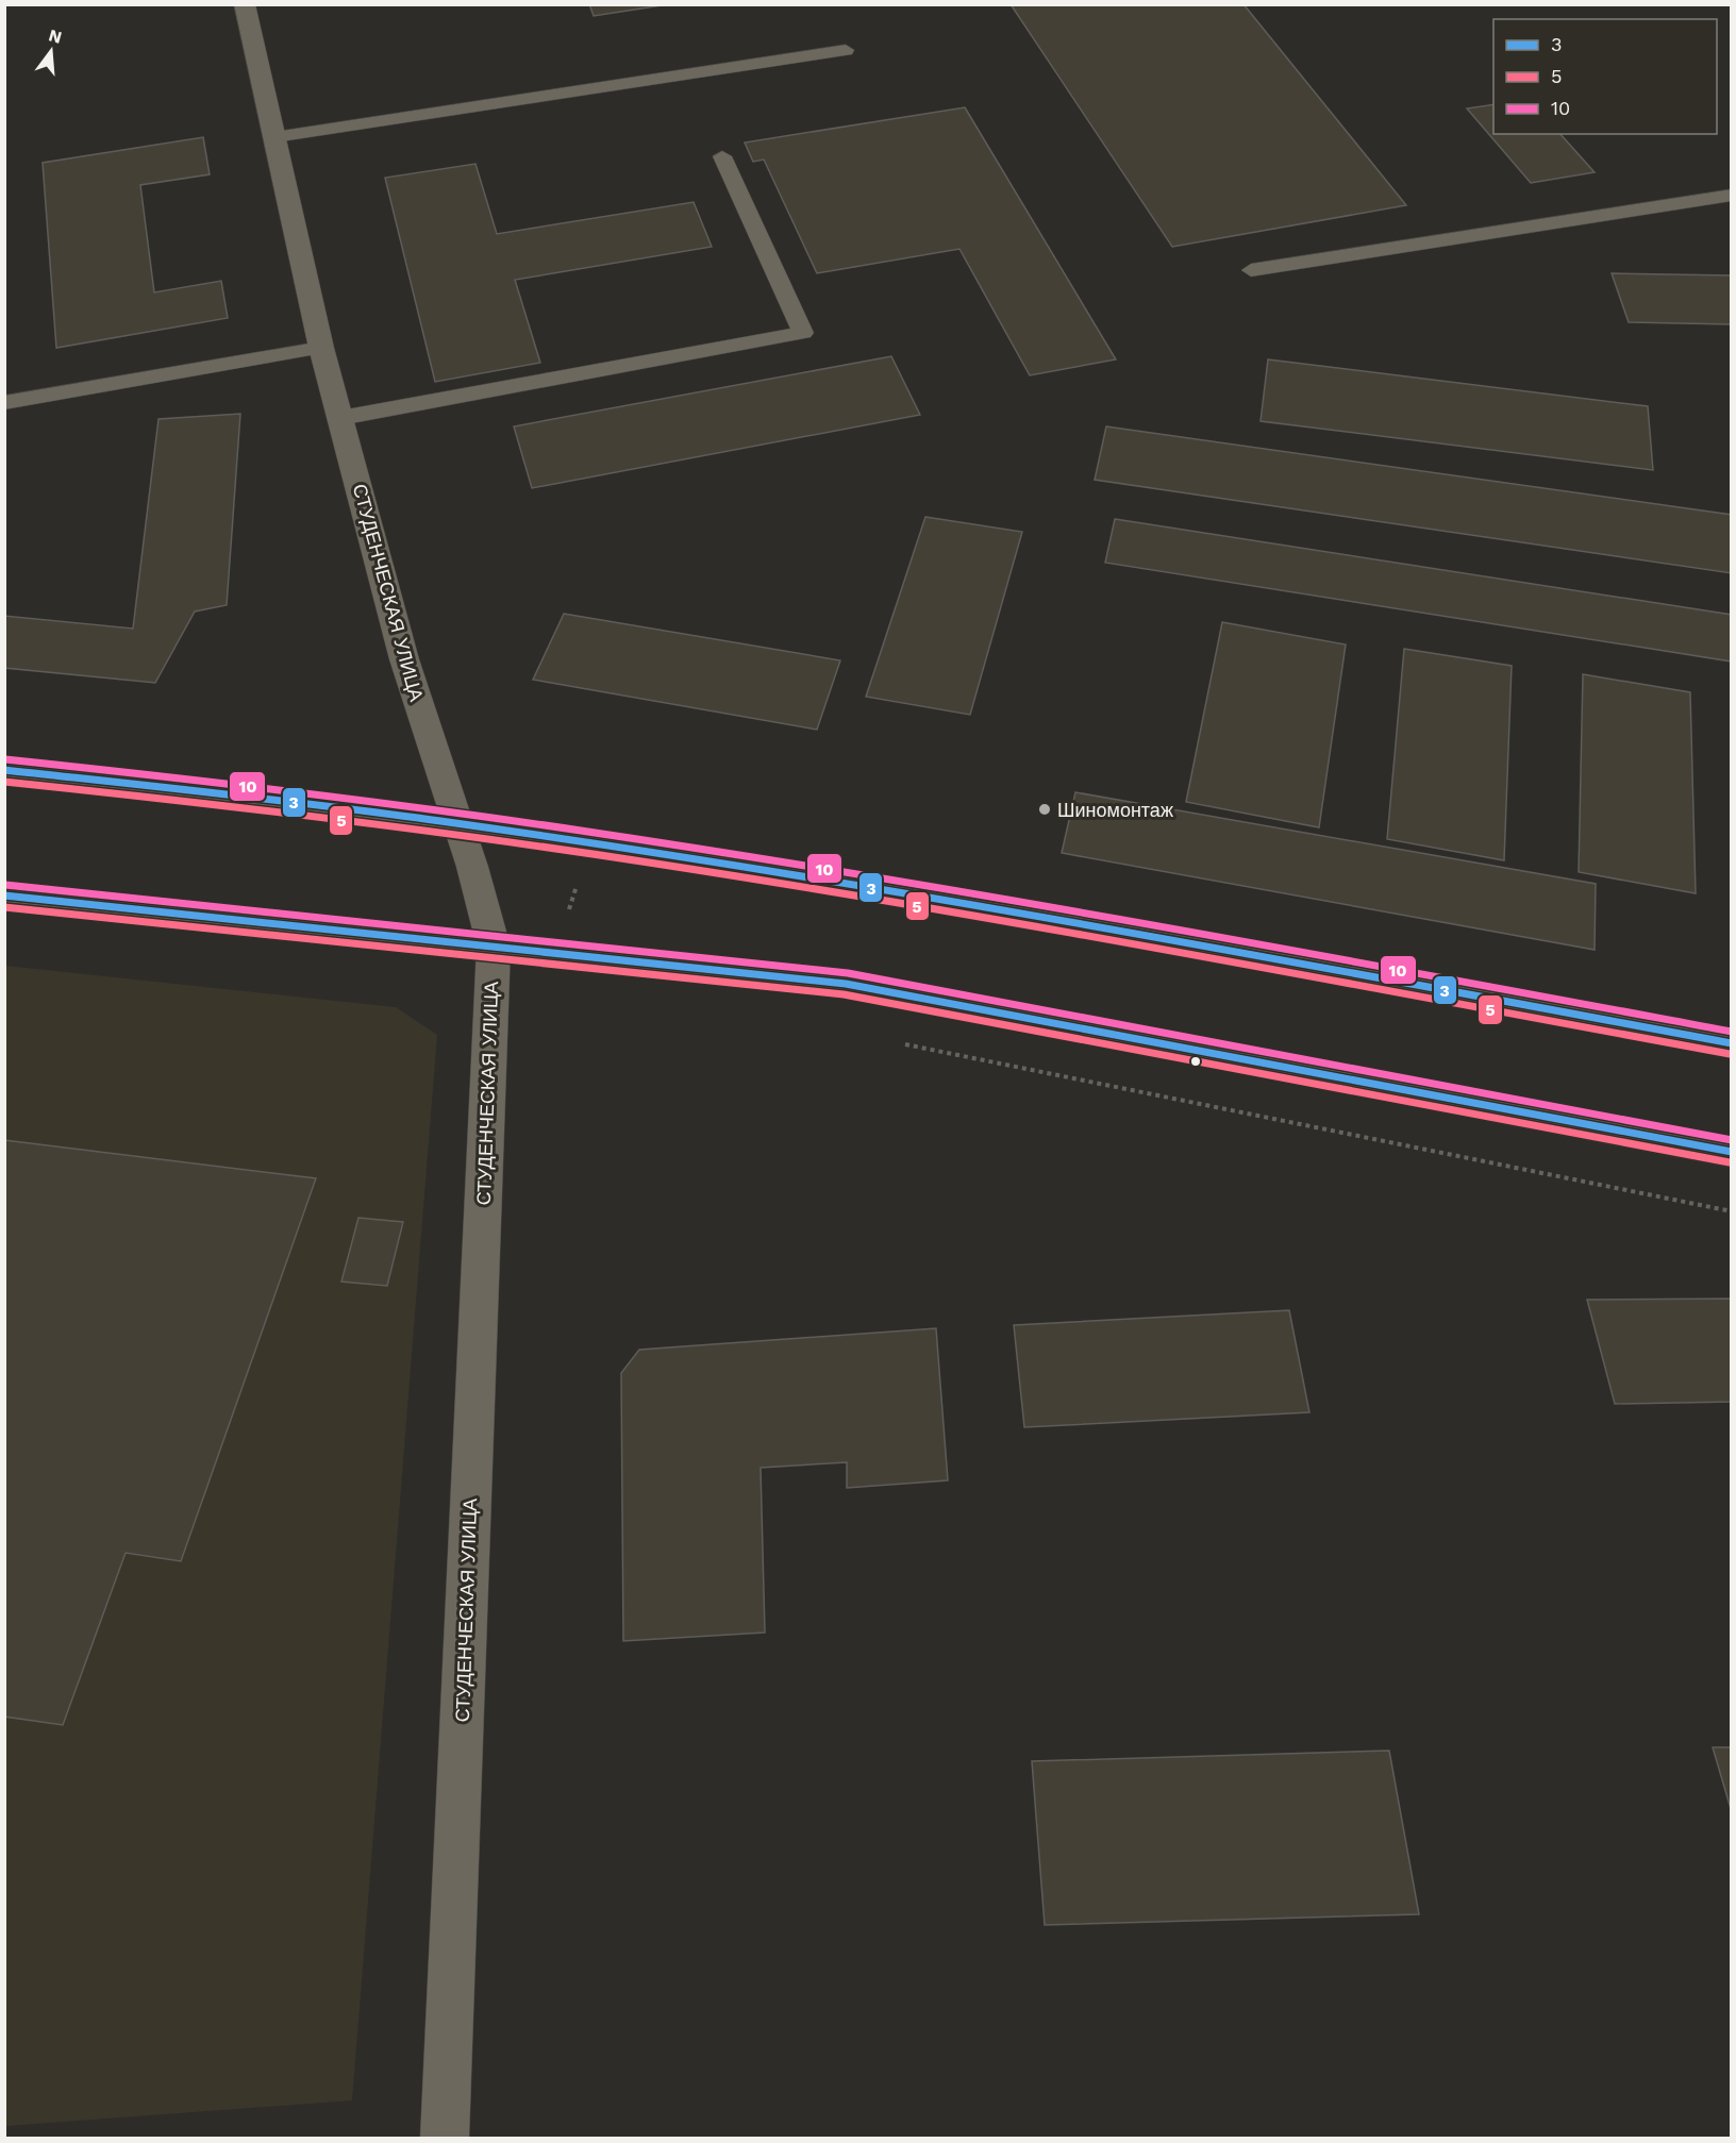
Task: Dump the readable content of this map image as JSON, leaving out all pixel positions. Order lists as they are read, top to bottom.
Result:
{
  "streets": {
    "street": ["СТУДЕНЧЕСКАЯ УЛИЦА"]
  },
  "places": ["Шиномонтаж"],
  "lines": ["transit line 10", "transit line 3", "transit line 5"],
  "legend": ["3", "5", "10"],
  "north": "top"
}
